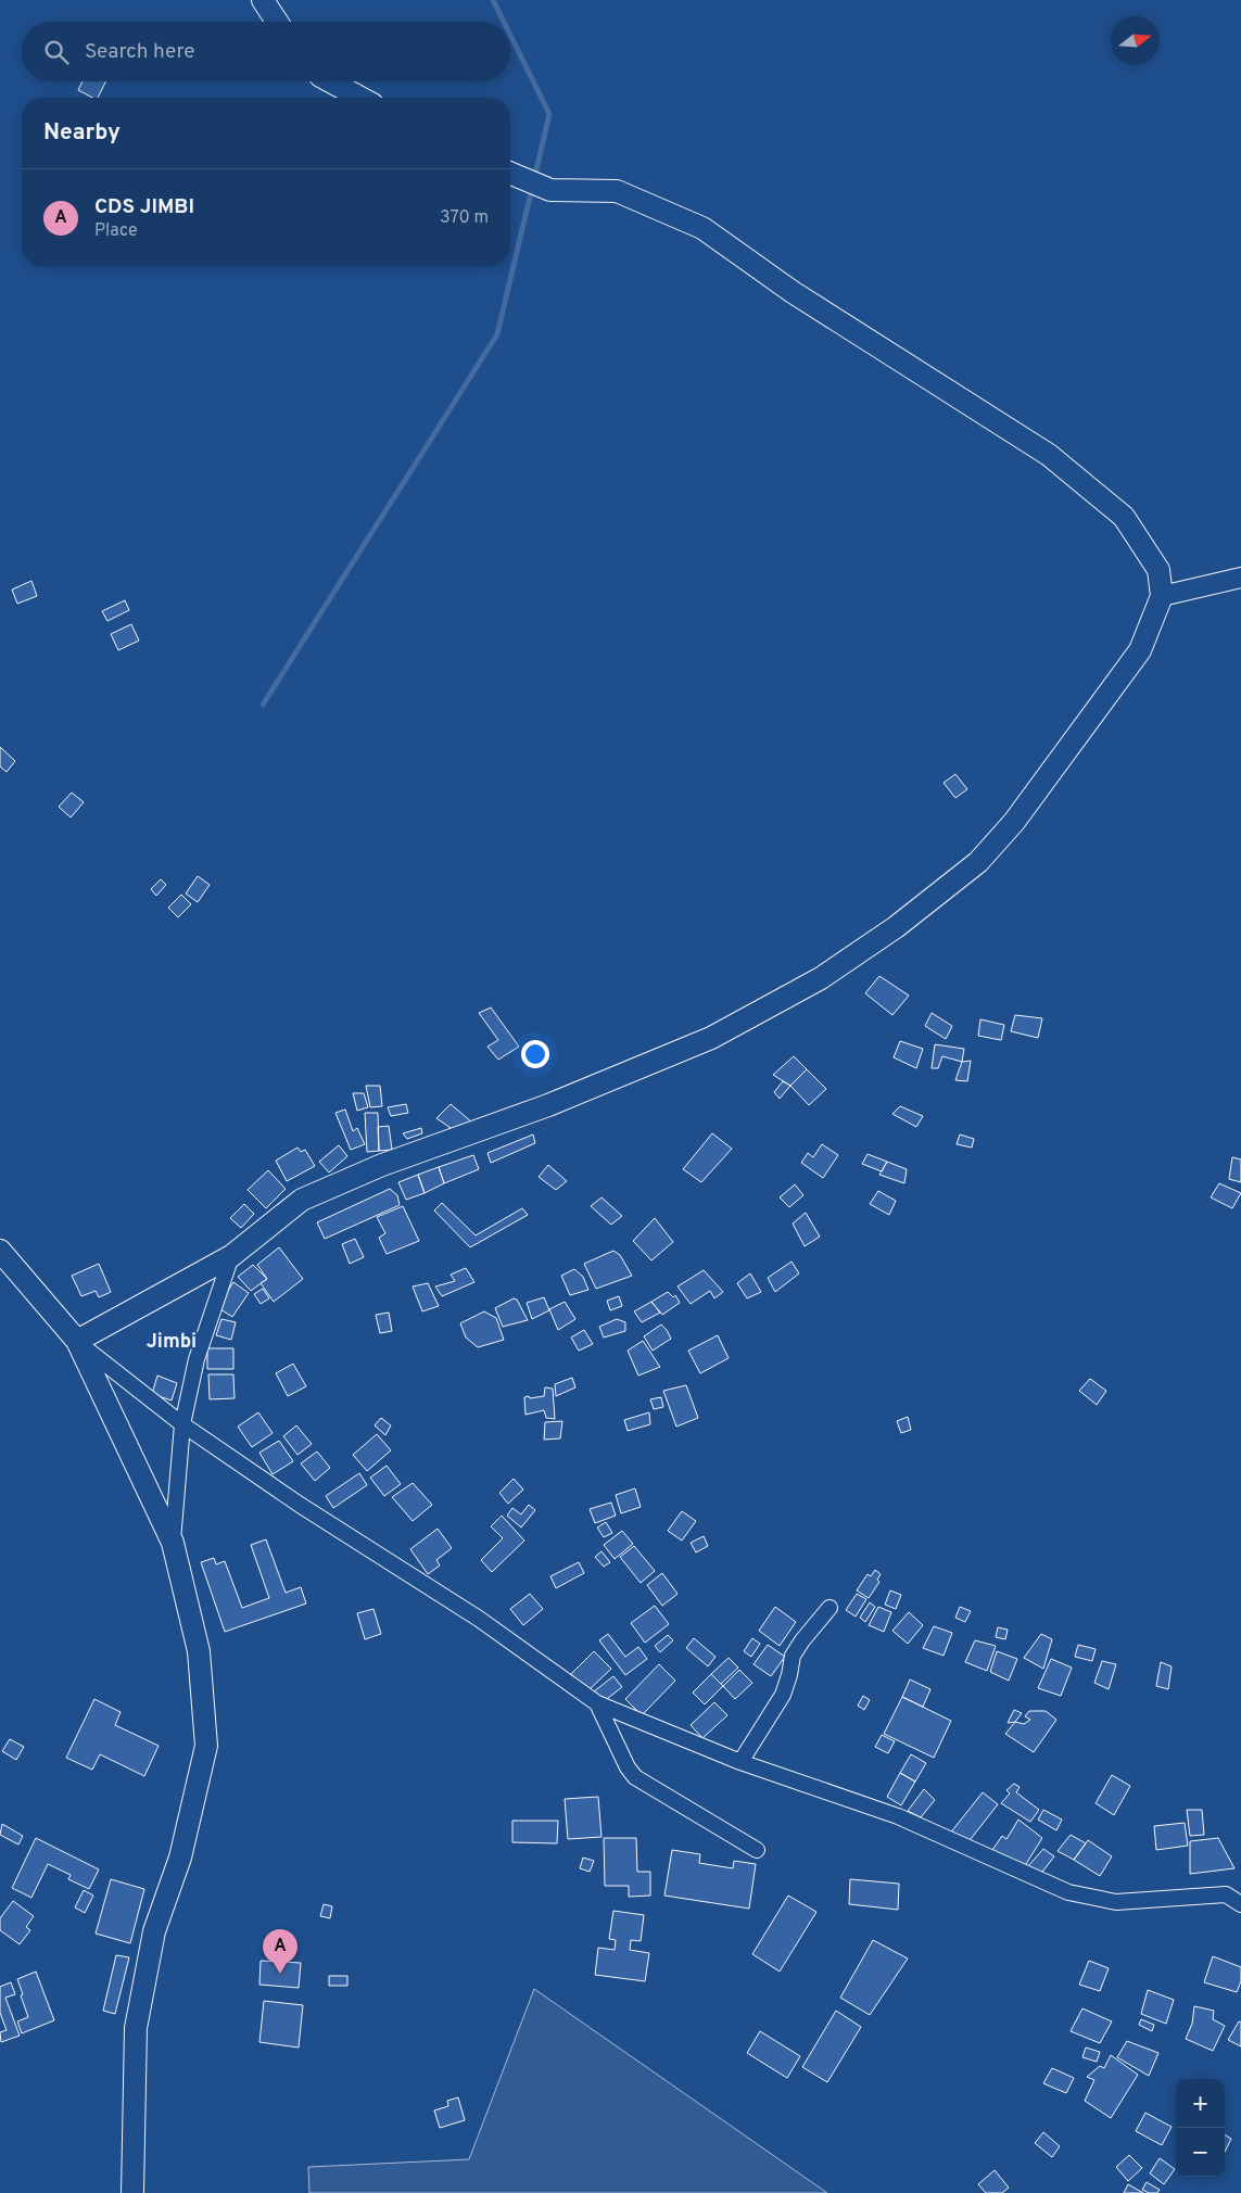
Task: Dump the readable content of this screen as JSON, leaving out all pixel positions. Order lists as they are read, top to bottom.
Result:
{
  "districts": ["Jimbi"],
  "north": "right",
  "page": {
    "search": "Search here",
    "heading": "Nearby",
    "list": [
      {
        "mark": "A",
        "name": "CDS JIMBI",
        "note": "Place",
        "value": "370 m"
      }
    ],
    "pins": "A",
    "map_buttons": ["+", "−"]
  }
}
